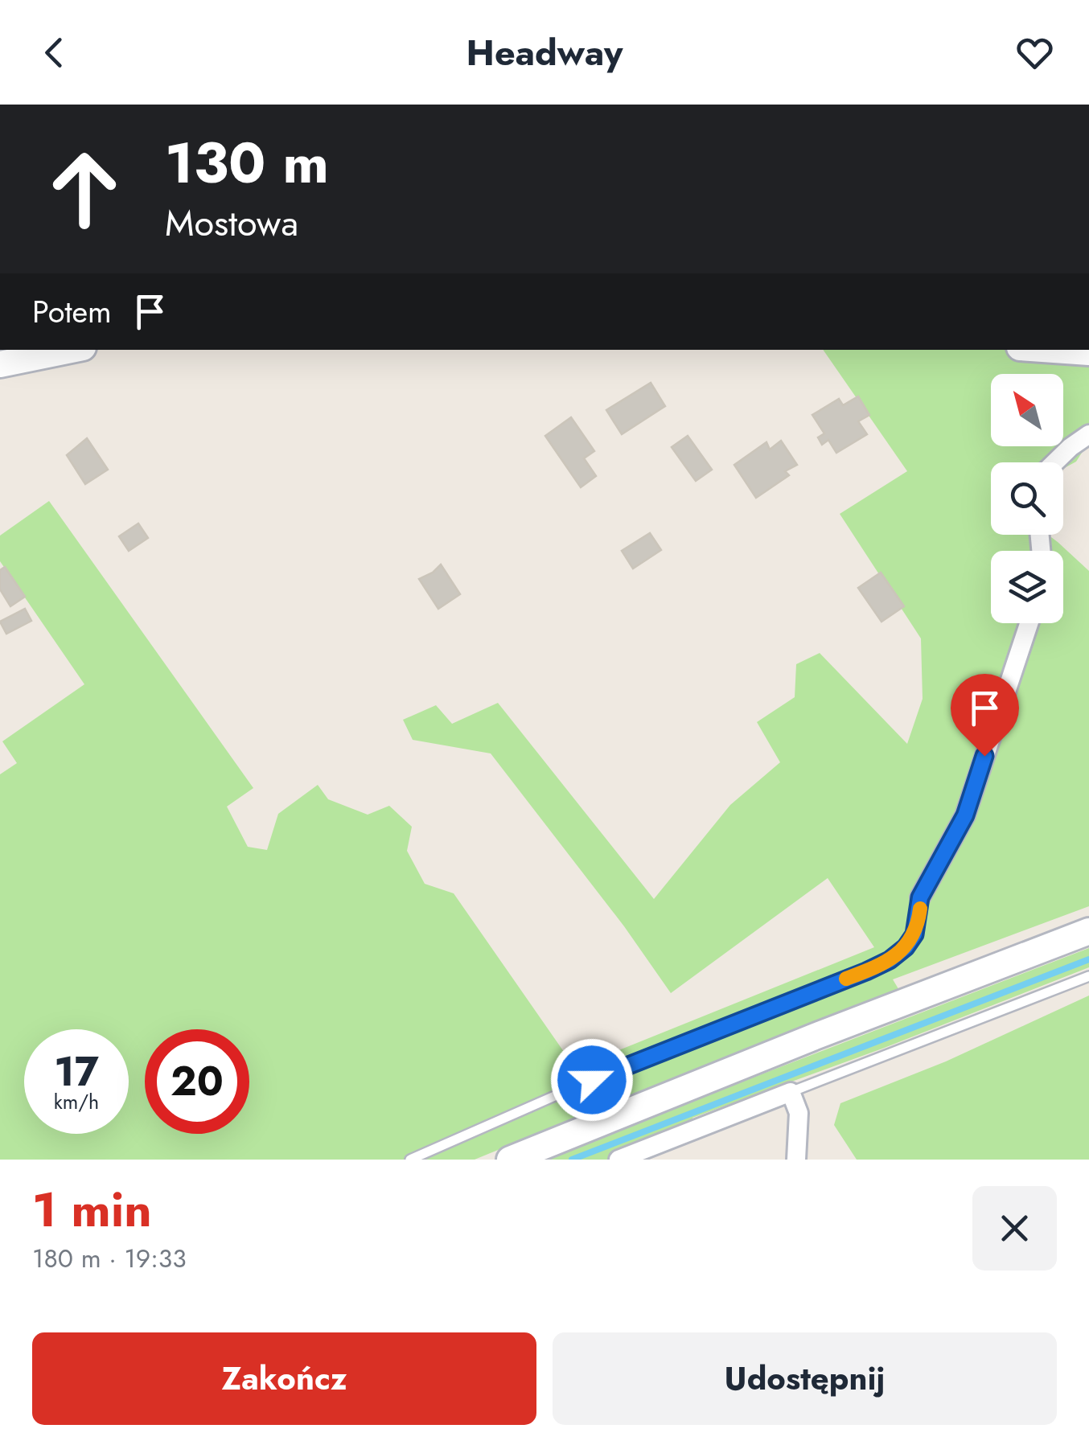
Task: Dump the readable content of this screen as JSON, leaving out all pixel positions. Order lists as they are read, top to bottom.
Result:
{
  "north": "top left",
  "page": {
    "header": "Headway",
    "turn": ["130 m", "Mostowa"],
    "then": "Potem",
    "speed": "17 km/h",
    "limit": "20",
    "heading": ["1 min", "180 m · 19:33"],
    "buttons": ["Zakończ", "Udostępnij"]
  }
}
